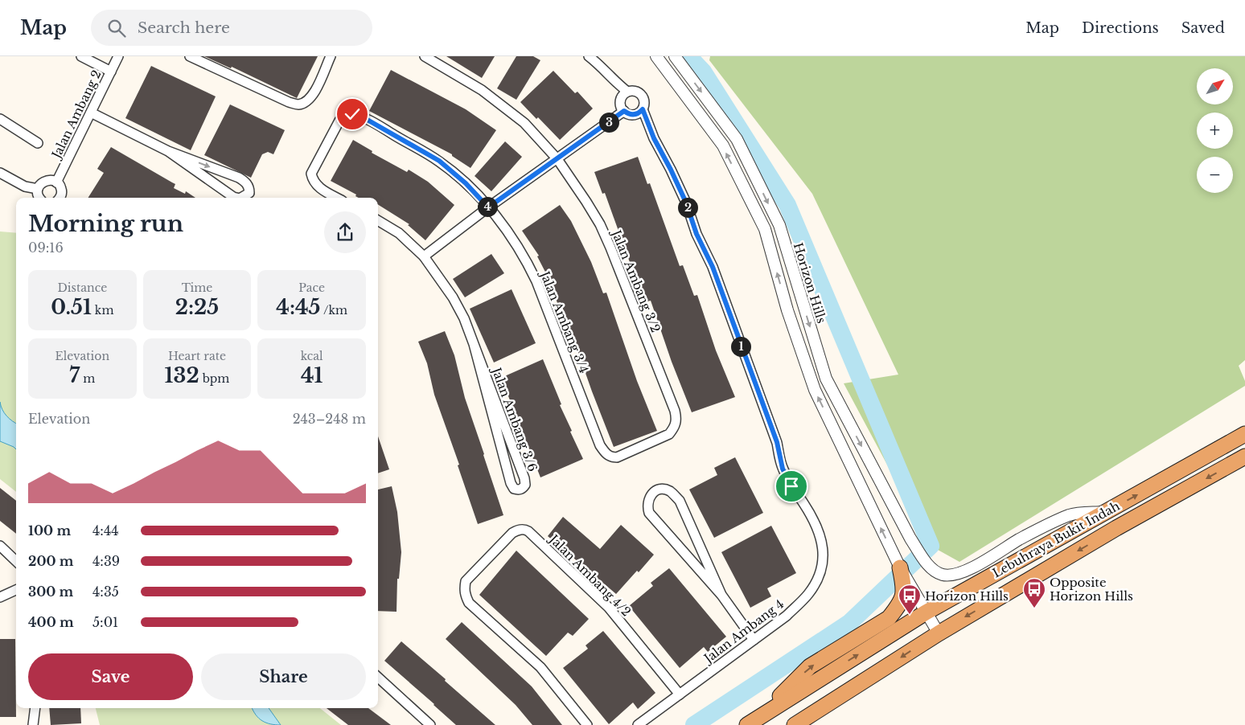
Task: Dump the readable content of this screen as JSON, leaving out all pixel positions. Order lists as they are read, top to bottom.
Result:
{
  "streets": {
    "highway": ["Lebuhraya Bukit Indah"],
    "street": [
      "Jalan Ambang 2",
      "Jalan Ambang 3/2",
      "Horizon Hills",
      "Jalan Ambang 3/4",
      "Jalan Ambang 3/6",
      "Jalan Ambang 4/2",
      "Jalan Ambang 4"
    ]
  },
  "crossings": [
    ["Jalan Ambang 3/2", "Jalan Ambang 3/4"],
    ["Horizon Hills", "Lebuhraya Bukit Indah"],
    ["Jalan Ambang 4/2", "Jalan Ambang 4"]
  ],
  "places": {
    "bus stop": ["Opposite Horizon Hills", "Horizon Hills"]
  },
  "north": "top right",
  "page": {
    "header": "Map",
    "search": "Search here",
    "nav": ["Map", "Directions", "Saved"],
    "map_buttons": ["+", "−"],
    "pins": [
      "3",
      "4",
      "2",
      "1"
    ],
    "heading": ["Morning run", "09:16"],
    "stats": [
      ["Distance", "0.51 km"],
      ["Time", "2:25"],
      ["Pace", "4:45 /km"],
      ["Elevation", "7 m"],
      ["Heart rate", "132 bpm"],
      ["kcal", "41"]
    ],
    "chart": ["Elevation", "243–248 m"],
    "list": [
      {
        "name": "100 m",
        "note": "4:44"
      },
      {
        "name": "200 m",
        "note": "4:39"
      },
      {
        "name": "300 m",
        "note": "4:35"
      },
      {
        "name": "400 m",
        "note": "5:01"
      }
    ],
    "buttons": ["Save", "Share"]
  }
}
